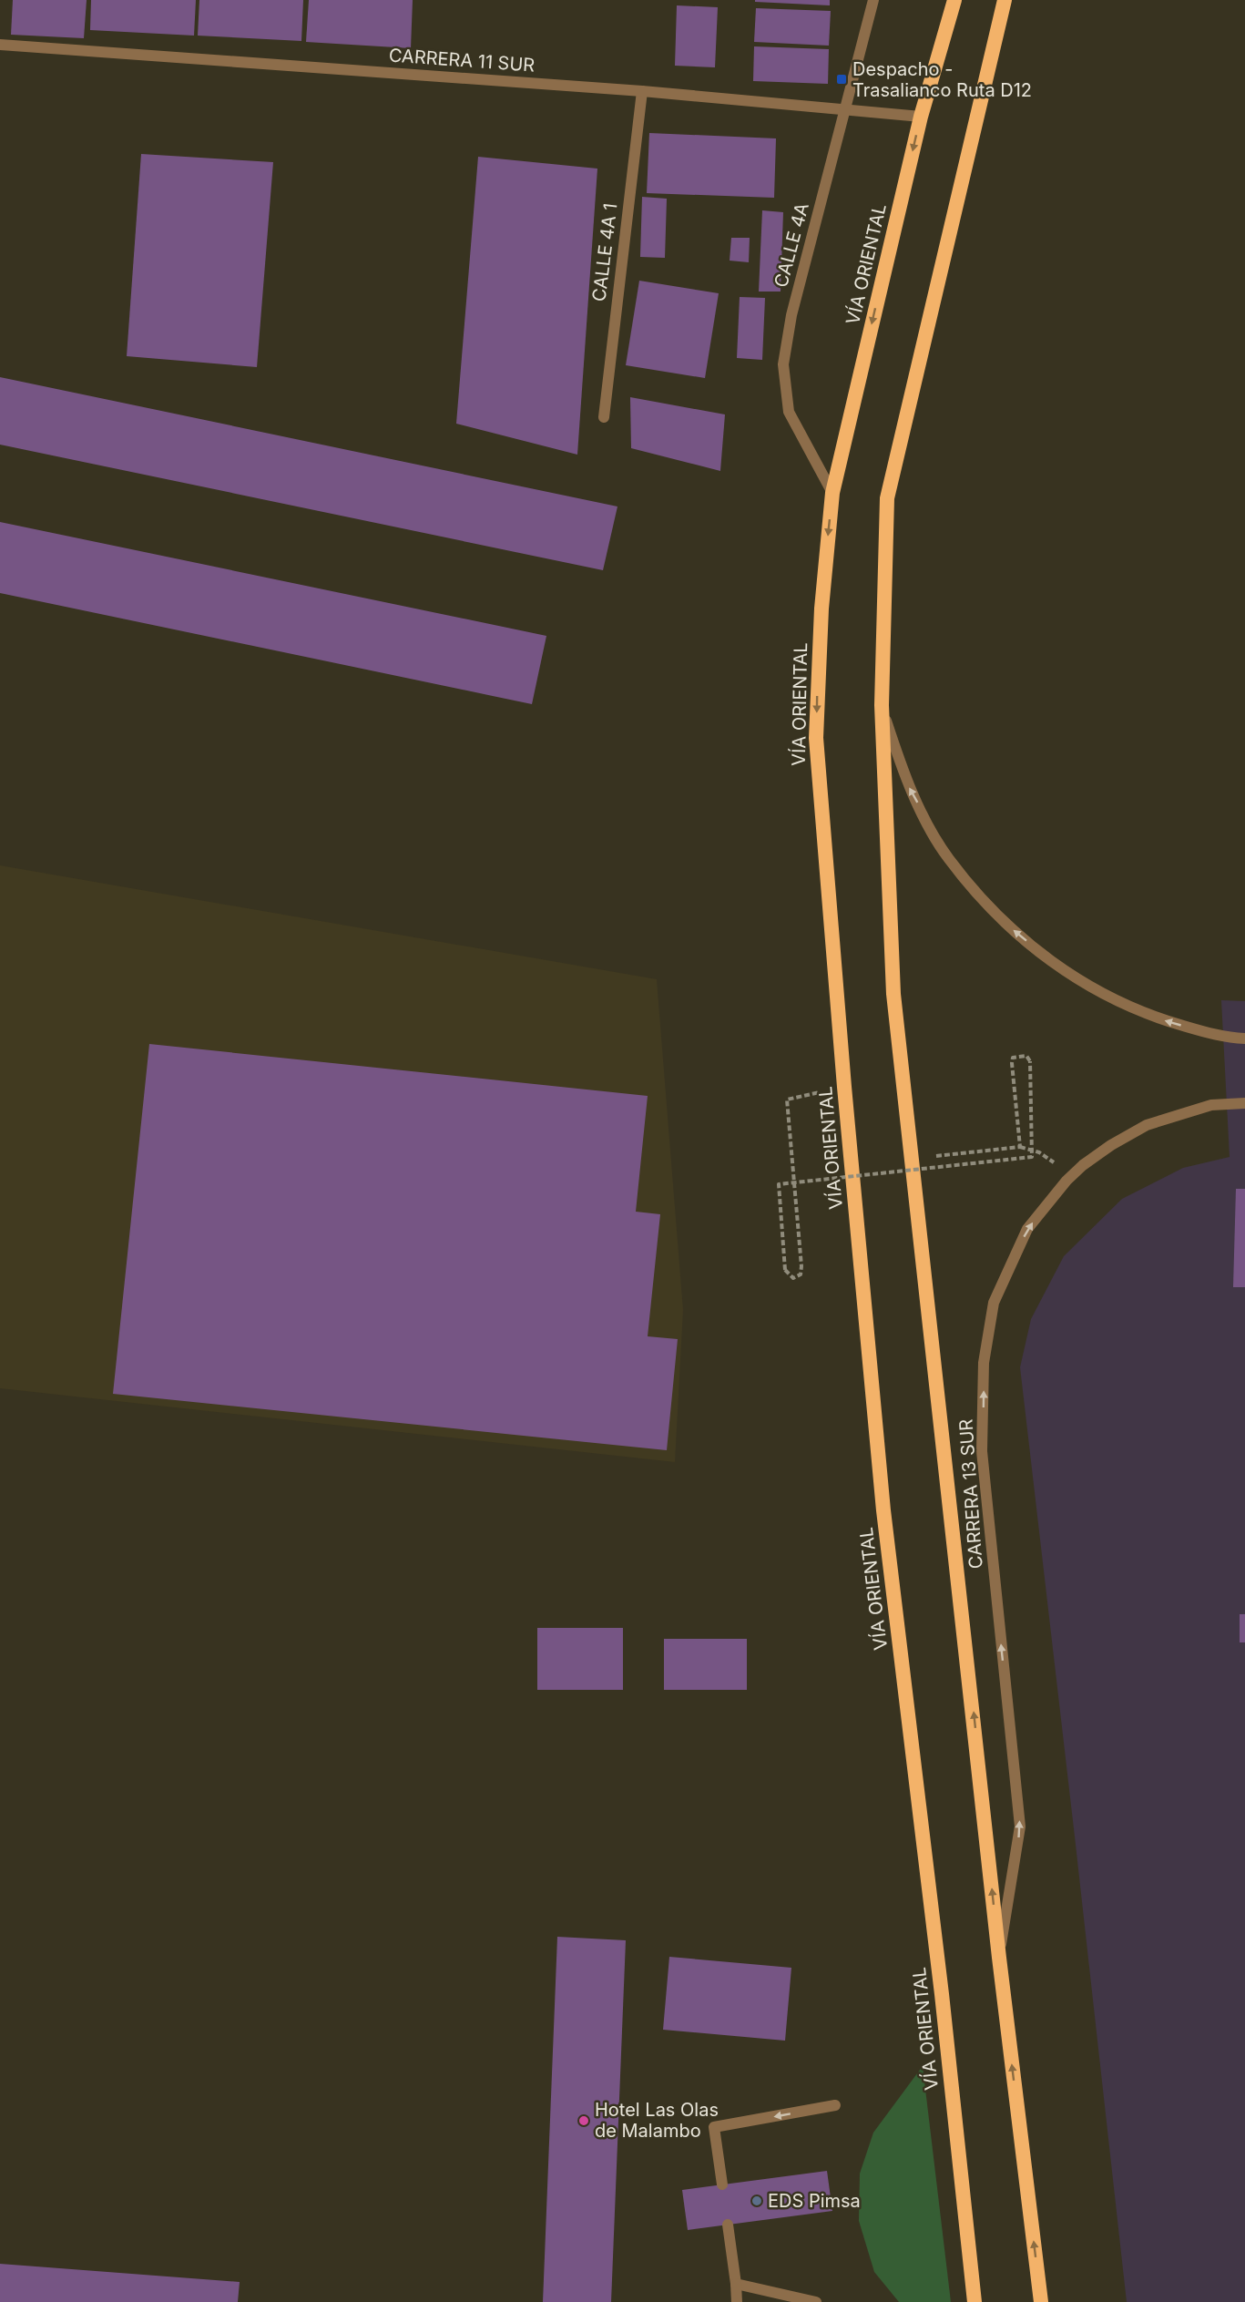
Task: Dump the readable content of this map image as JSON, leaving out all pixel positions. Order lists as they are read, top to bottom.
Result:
{
  "streets": {
    "highway": ["VÍA ORIENTAL"],
    "street": [
      "CARRERA 11 SUR",
      "CALLE 4A",
      "CALLE 4A 1",
      "CARRERA 13 SUR"
    ]
  },
  "crossings": [
    ["CARRERA 11 SUR", "CALLE 4A"],
    ["CARRERA 11 SUR", "CALLE 4A 1"],
    ["CARRERA 11 SUR", "VÍA ORIENTAL"],
    ["CALLE 4A", "VÍA ORIENTAL"]
  ],
  "one_way": ["CARRERA 13 SUR"],
  "places": {
    "transit": ["Despacho - Trasalianco Ruta D12"],
    "other": ["Hotel Las Olas de Malambo", "EDS Pimsa"]
  }
}
